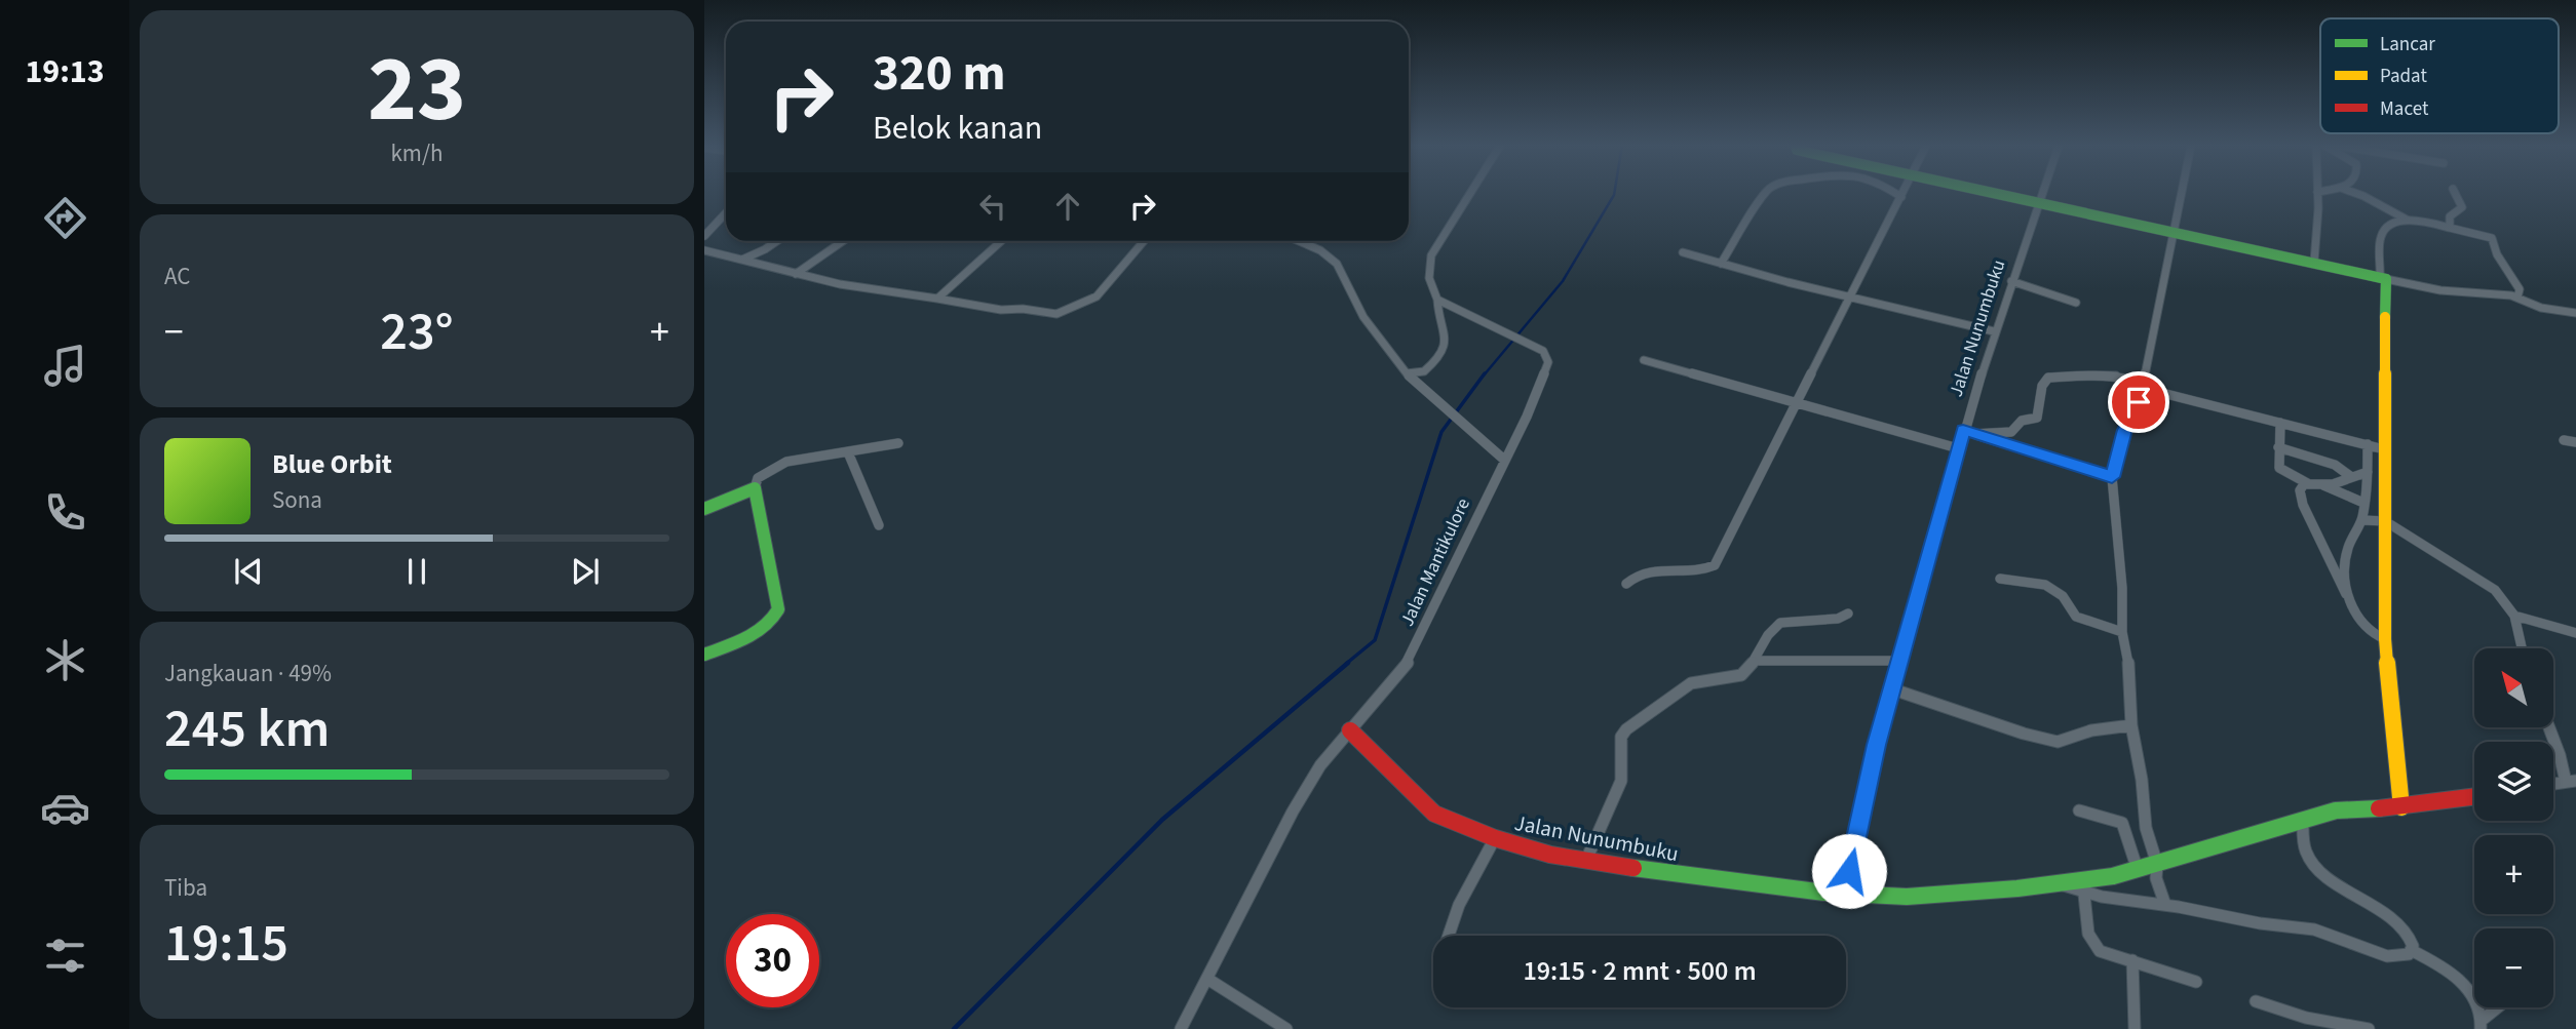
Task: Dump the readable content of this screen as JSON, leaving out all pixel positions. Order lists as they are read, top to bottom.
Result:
{
  "streets": {
    "street": ["Jalan Nunumbuku", "Jalan Mantikulore"]
  },
  "crossings": [
    ["Jalan Nunumbuku", "Jalan Mantikulore"]
  ],
  "legend": ["Lancar", "Padat", "Macet"],
  "north": "top left",
  "page": {
    "tabs": "19:13",
    "tile": [
      ["23", "km/h"],
      "AC",
      ["Jangkauan · 49%", "245 km"],
      ["Tiba", "19:15"]
    ],
    "turn": ["320 m", "Belok kanan"],
    "heat": ["−", "23°", "+"],
    "song": ["Blue Orbit", "Sona"],
    "map_buttons": ["+", "−"],
    "limit": "30",
    "trip": "19:15 · 2 mnt · 500 m"
  }
}
